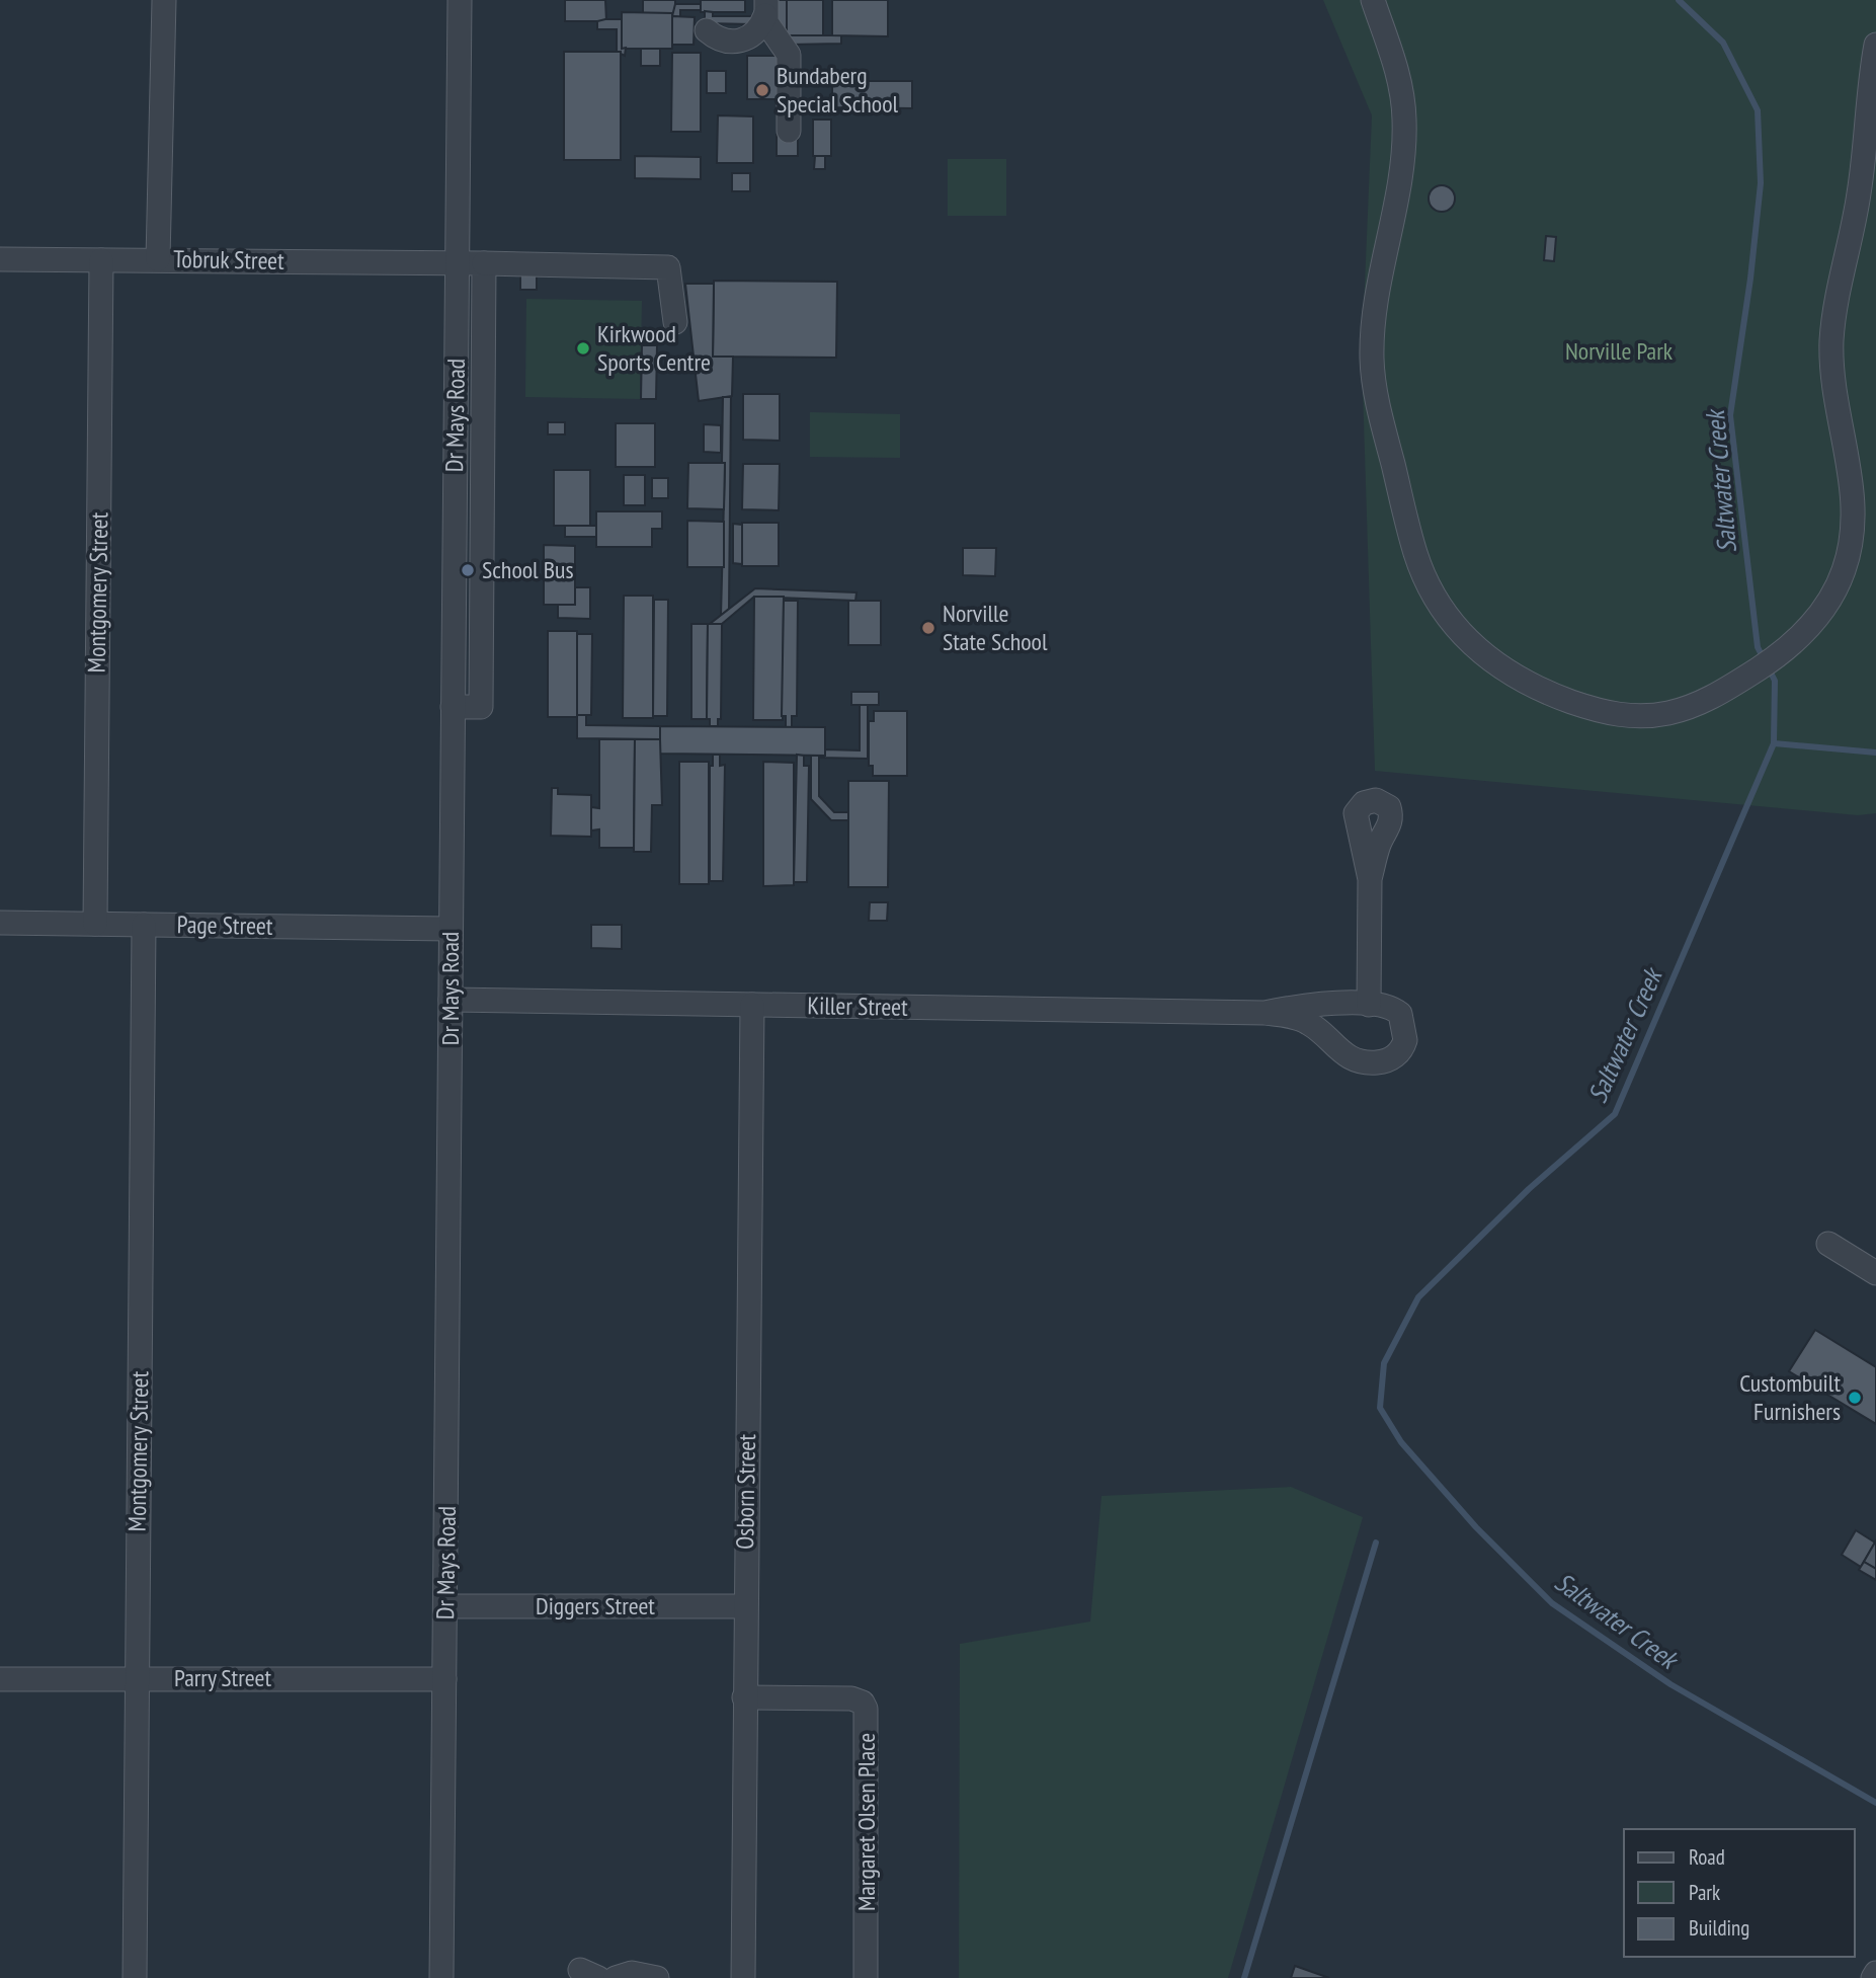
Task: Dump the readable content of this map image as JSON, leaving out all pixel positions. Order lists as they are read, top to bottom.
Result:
{
  "streets": {
    "street": [
      "Tobruk Street",
      "Dr Mays Road",
      "Montgomery Street",
      "Page Street",
      "Killer Street",
      "Osborn Street",
      "Diggers Street",
      "Parry Street",
      "Margaret Olsen Place"
    ]
  },
  "crossings": [
    ["Tobruk Street", "Dr Mays Road"],
    ["Tobruk Street", "Montgomery Street"],
    ["Dr Mays Road", "Page Street"],
    ["Dr Mays Road", "Killer Street"],
    ["Dr Mays Road", "Diggers Street"],
    ["Dr Mays Road", "Parry Street"],
    ["Montgomery Street", "Page Street"],
    ["Montgomery Street", "Parry Street"],
    ["Killer Street", "Osborn Street"],
    ["Osborn Street", "Diggers Street"],
    ["Osborn Street", "Margaret Olsen Place"]
  ],
  "water": ["Saltwater Creek"],
  "parks": ["Norville Park"],
  "places": [
    "Bundaberg Special School",
    "Kirkwood Sports Centre",
    "School Bus",
    "Norville State School",
    "Custombuilt Furnishers"
  ],
  "legend": ["Road", "Park", "Building"]
}
